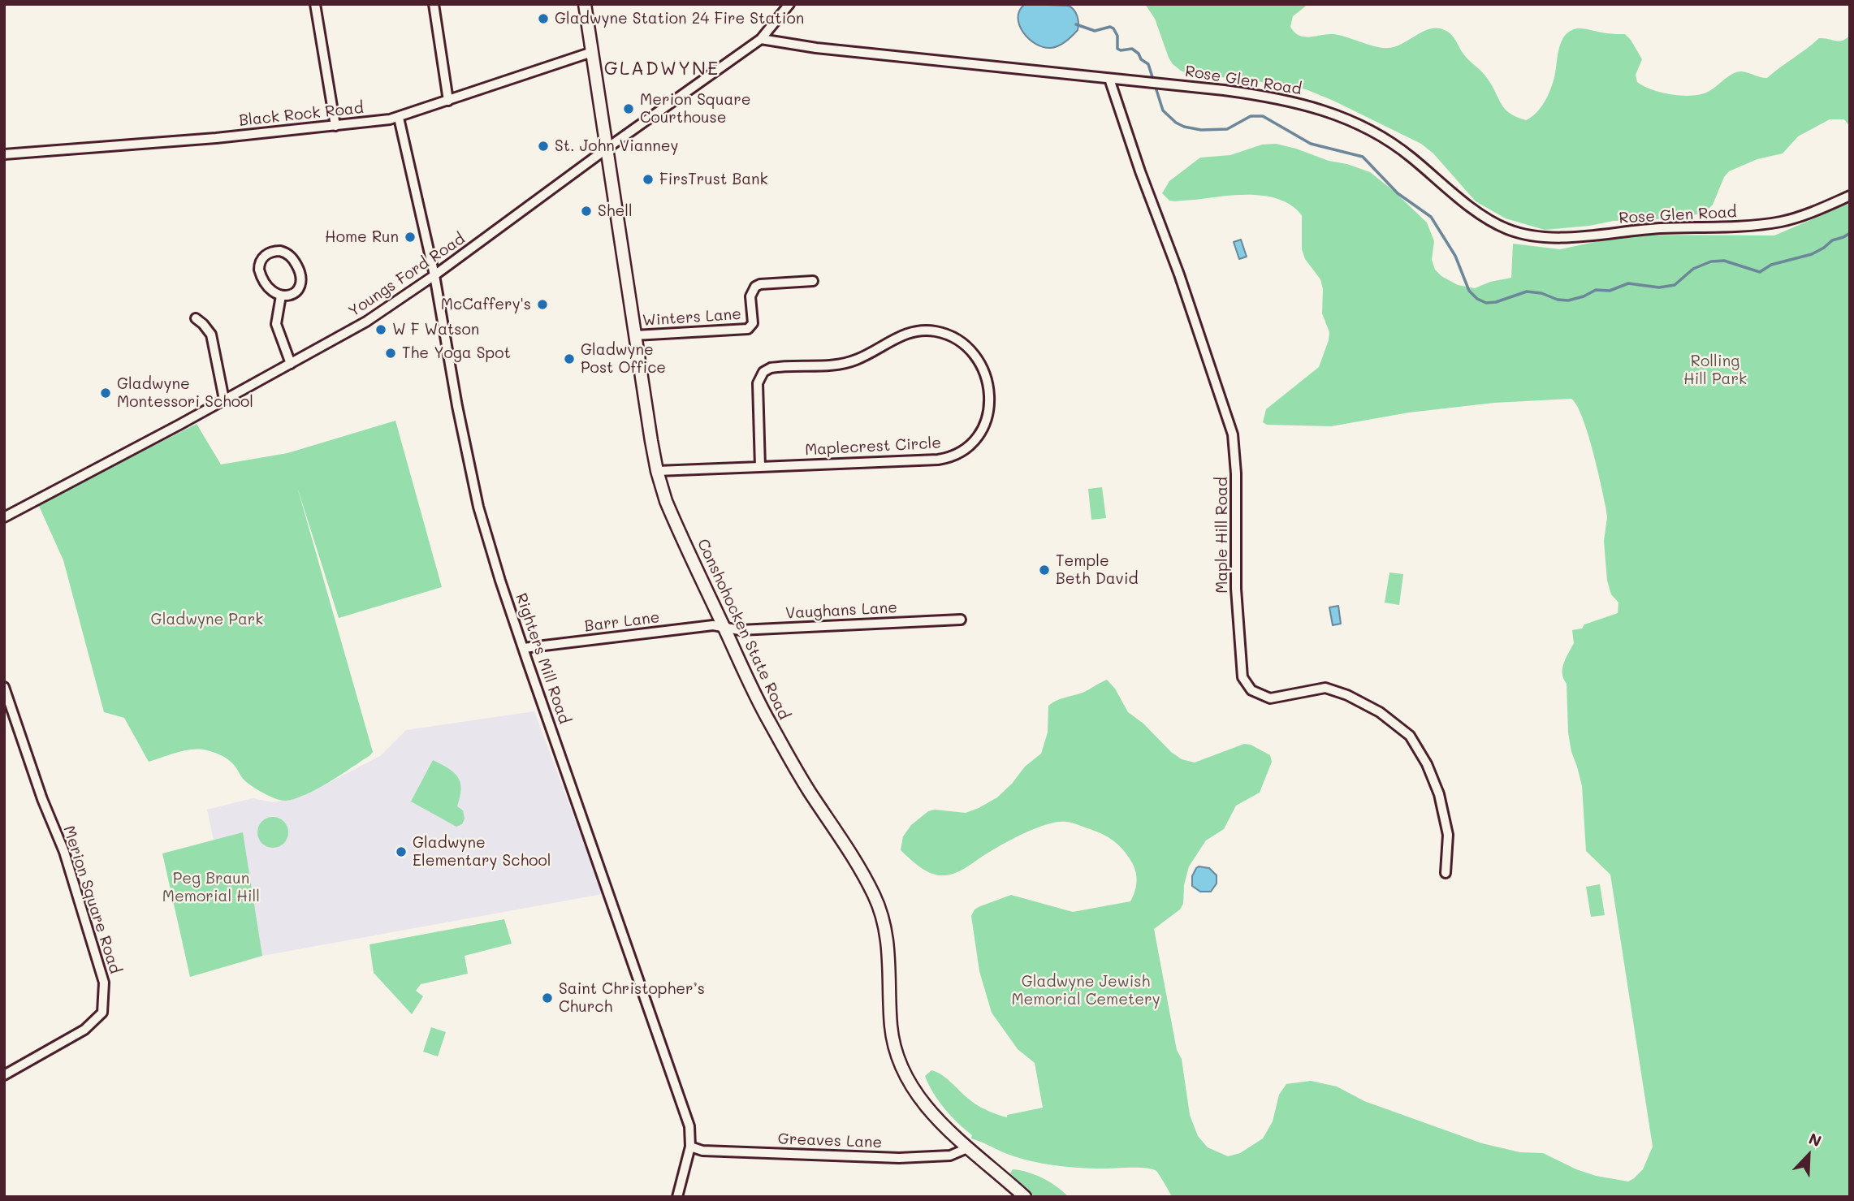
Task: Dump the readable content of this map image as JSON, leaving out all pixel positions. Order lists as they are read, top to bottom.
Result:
{
  "streets": {
    "main road": ["Conshohocken State Road"],
    "street": [
      "Rose Glen Road",
      "Black Rock Road",
      "Youngs Ford Road",
      "Winters Lane",
      "Maplecrest Circle",
      "Maple Hill Road",
      "Vaughans Lane",
      "Barr Lane",
      "Righters Mill Road",
      "Merion Square Road",
      "Greaves Lane"
    ]
  },
  "crossings": [
    ["Rose Glen Road", "Youngs Ford Road"],
    ["Rose Glen Road", "Maple Hill Road"],
    ["Black Rock Road", "Conshohocken State Road"],
    ["Black Rock Road", "Righters Mill Road"],
    ["Youngs Ford Road", "Conshohocken State Road"],
    ["Youngs Ford Road", "Righters Mill Road"],
    ["Winters Lane", "Conshohocken State Road"],
    ["Maplecrest Circle", "Conshohocken State Road"],
    ["Vaughans Lane", "Barr Lane"],
    ["Vaughans Lane", "Conshohocken State Road"],
    ["Barr Lane", "Conshohocken State Road"],
    ["Barr Lane", "Righters Mill Road"],
    ["Conshohocken State Road", "Greaves Lane"],
    ["Righters Mill Road", "Greaves Lane"]
  ],
  "districts": ["GLADWYNE"],
  "parks": [
    "Rolling Hill Park",
    "Gladwyne Park",
    "Peg Braun Memorial Hill",
    "Gladwyne Jewish Memorial Cemetery"
  ],
  "places": [
    "Gladwyne Station 24 Fire Station",
    "Merion Square Courthouse",
    "St. John Vianney",
    "FirsTrust Bank",
    "Shell",
    "Home Run",
    "McCaffery's",
    "W F Watson",
    "The Yoga Spot",
    "Gladwyne Post Office",
    "Gladwyne Montessori School",
    "Temple Beth David",
    "Gladwyne Elementary School",
    "Saint Christopher’s Church"
  ],
  "north": "top right"
}
